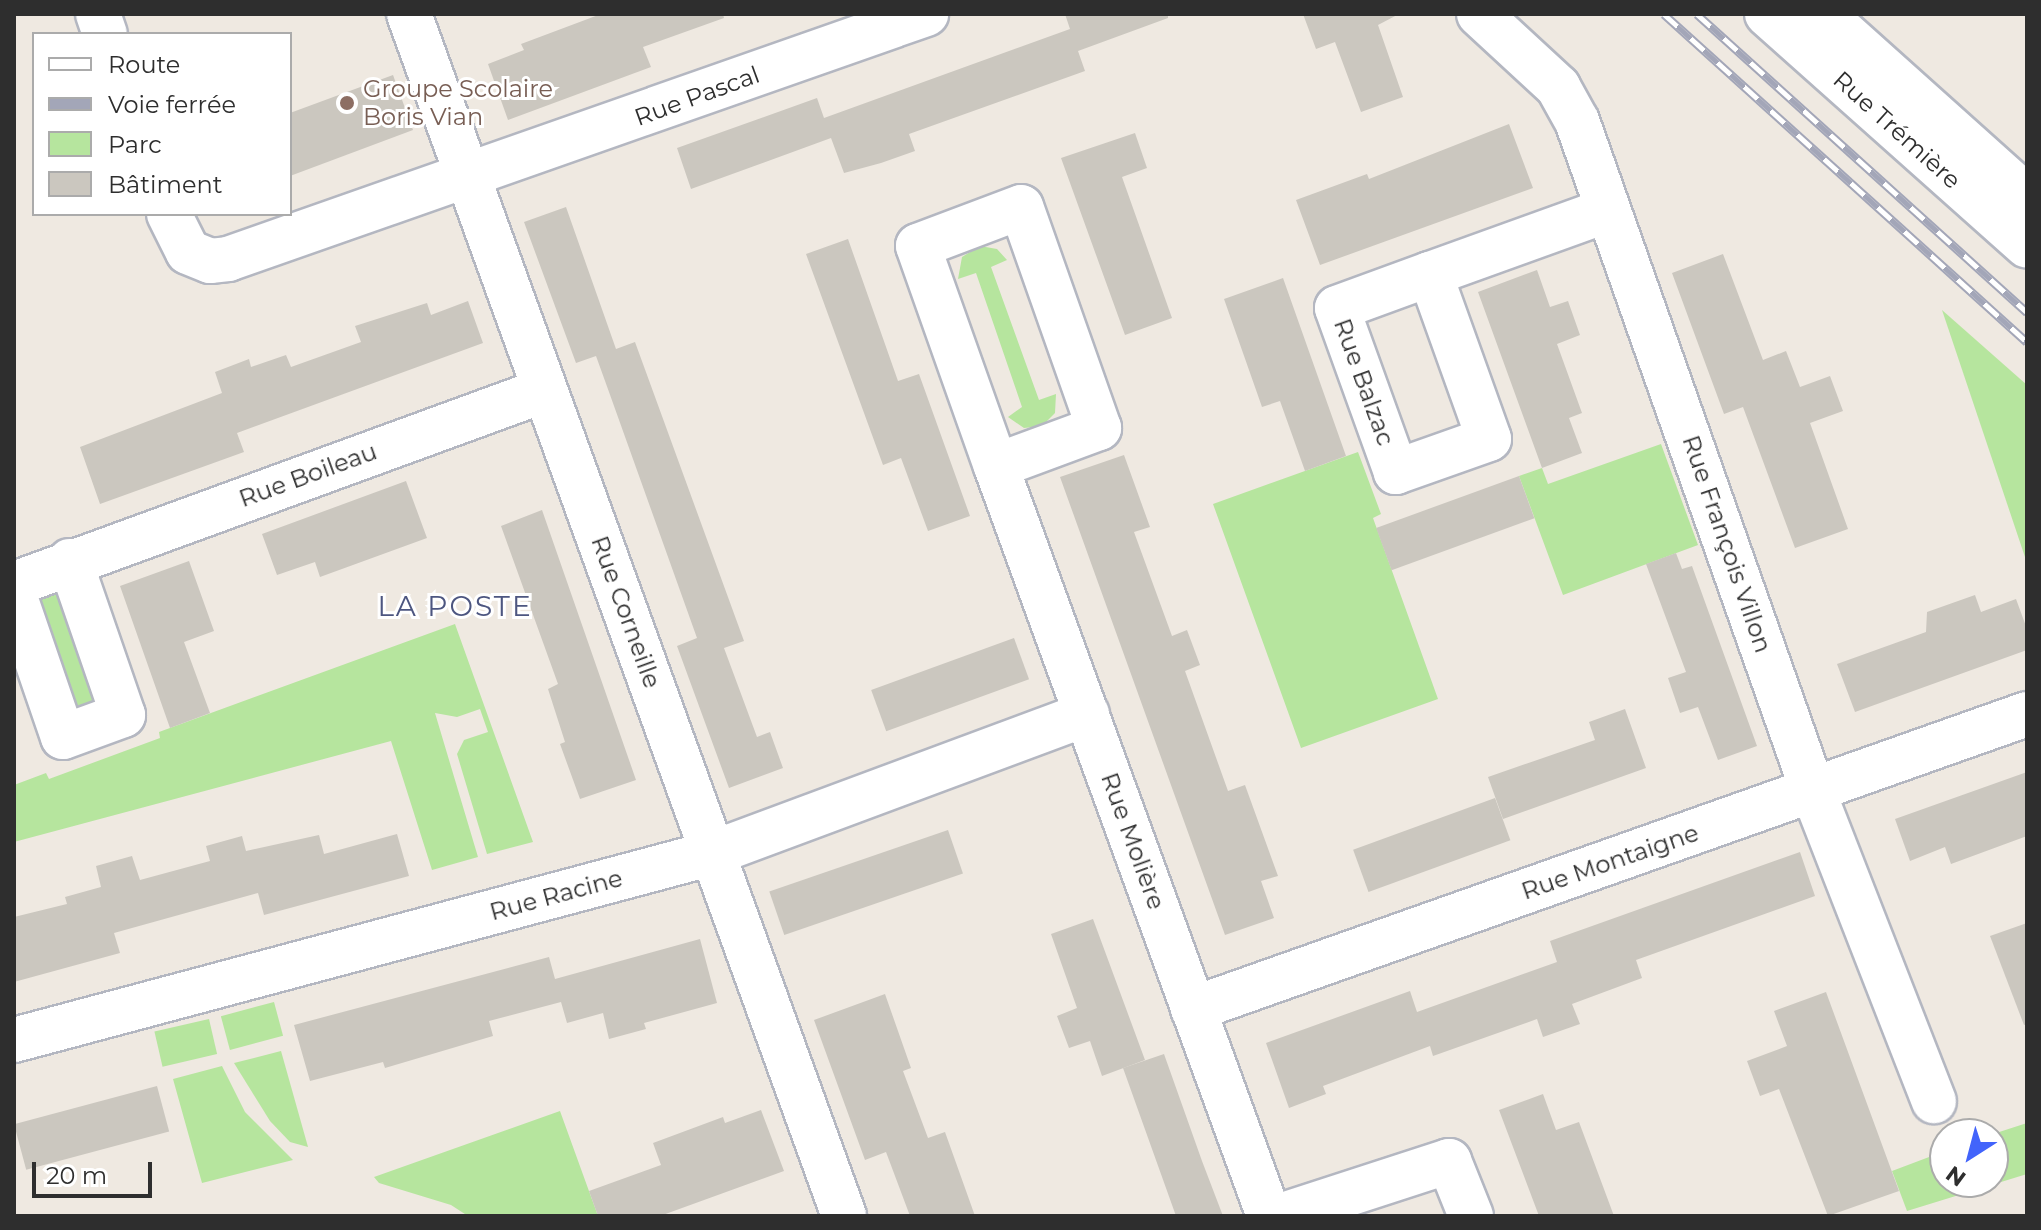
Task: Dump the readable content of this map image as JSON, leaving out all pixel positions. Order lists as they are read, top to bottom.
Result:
{
  "streets": {
    "street": [
      "Rue Pascal",
      "Rue Trémière",
      "Rue Boileau",
      "Rue François Villon",
      "Rue Corneille",
      "Rue Molière",
      "Rue Montaigne",
      "Rue Racine"
    ]
  },
  "crossings": [
    ["Rue Pascal", "Rue Corneille"],
    ["Rue Boileau", "Rue Corneille"],
    ["Rue François Villon", "Rue Montaigne"],
    ["Rue Corneille", "Rue Racine"],
    ["Rue Molière", "Rue Montaigne"],
    ["Rue Molière", "Rue Racine"]
  ],
  "districts": ["LA POSTE"],
  "places": ["Groupe Scolaire Boris Vian"],
  "legend": [
    "Route",
    "Voie ferrée",
    "Parc",
    "Bâtiment"
  ],
  "scale_bar": "20 m",
  "north": "bottom left"
}
